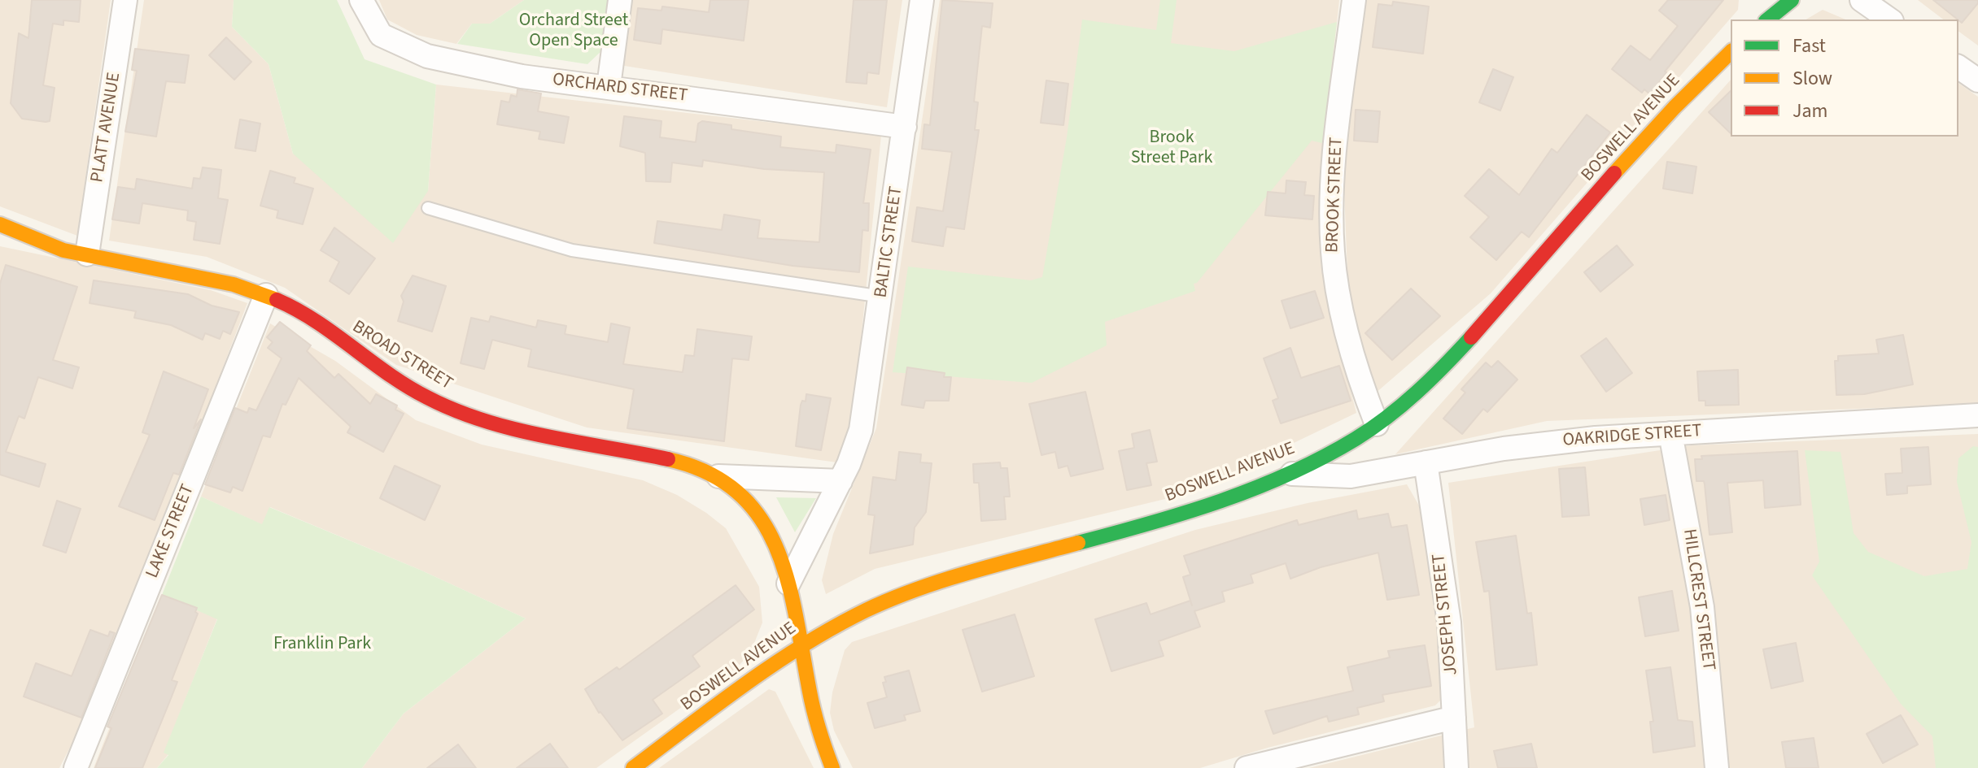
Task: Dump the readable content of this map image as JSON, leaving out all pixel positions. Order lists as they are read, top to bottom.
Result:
{
  "streets": {
    "street": [
      "ORCHARD STREET",
      "PLATT AVENUE",
      "BOSWELL AVENUE",
      "BROOK STREET",
      "BALTIC STREET",
      "BROAD STREET",
      "OAKRIDGE STREET",
      "LAKE STREET",
      "HILLCREST STREET",
      "JOSEPH STREET"
    ]
  },
  "crossings": [
    ["ORCHARD STREET", "BALTIC STREET"],
    ["PLATT AVENUE", "BROAD STREET"],
    ["BOSWELL AVENUE", "BROOK STREET"],
    ["BOSWELL AVENUE", "BROAD STREET"],
    ["BOSWELL AVENUE", "OAKRIDGE STREET"],
    ["BALTIC STREET", "BROAD STREET"],
    ["BROAD STREET", "LAKE STREET"],
    ["OAKRIDGE STREET", "HILLCREST STREET"],
    ["OAKRIDGE STREET", "JOSEPH STREET"]
  ],
  "parks": ["Orchard Street Open Space", "Brook Street Park", "Franklin Park"],
  "legend": ["Fast", "Slow", "Jam"]
}
